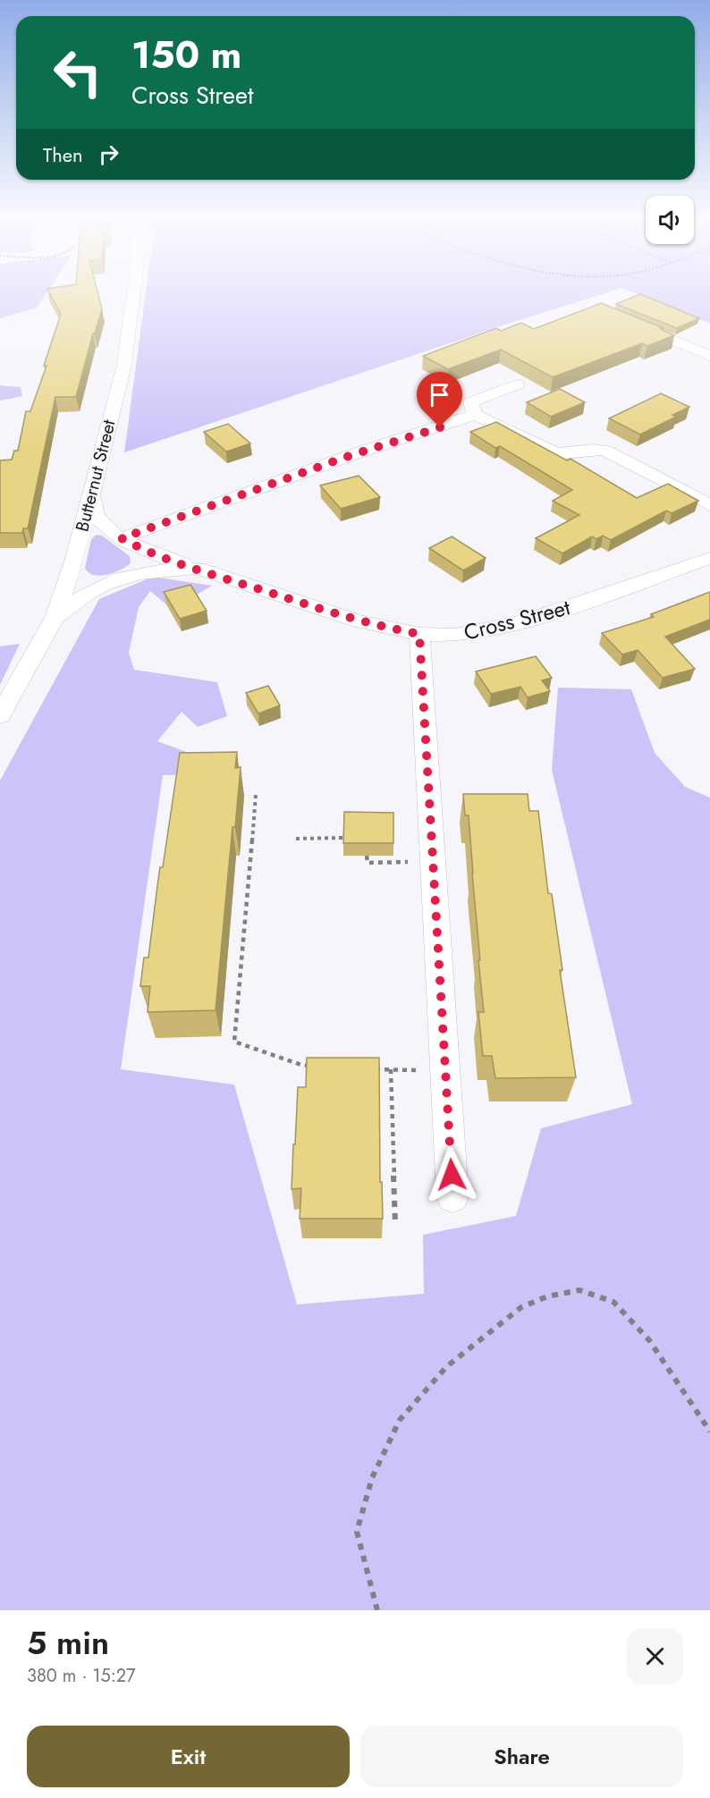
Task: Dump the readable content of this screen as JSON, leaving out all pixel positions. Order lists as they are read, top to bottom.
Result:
{
  "streets": {
    "street": ["Butternut Street", "Cross Street"]
  },
  "crossings": [
    ["Butternut Street", "Cross Street"]
  ],
  "page": {
    "turn": ["150 m", "Cross Street"],
    "then": "Then",
    "heading": ["5 min", "380 m · 15:27"],
    "buttons": ["Exit", "Share"]
  }
}
